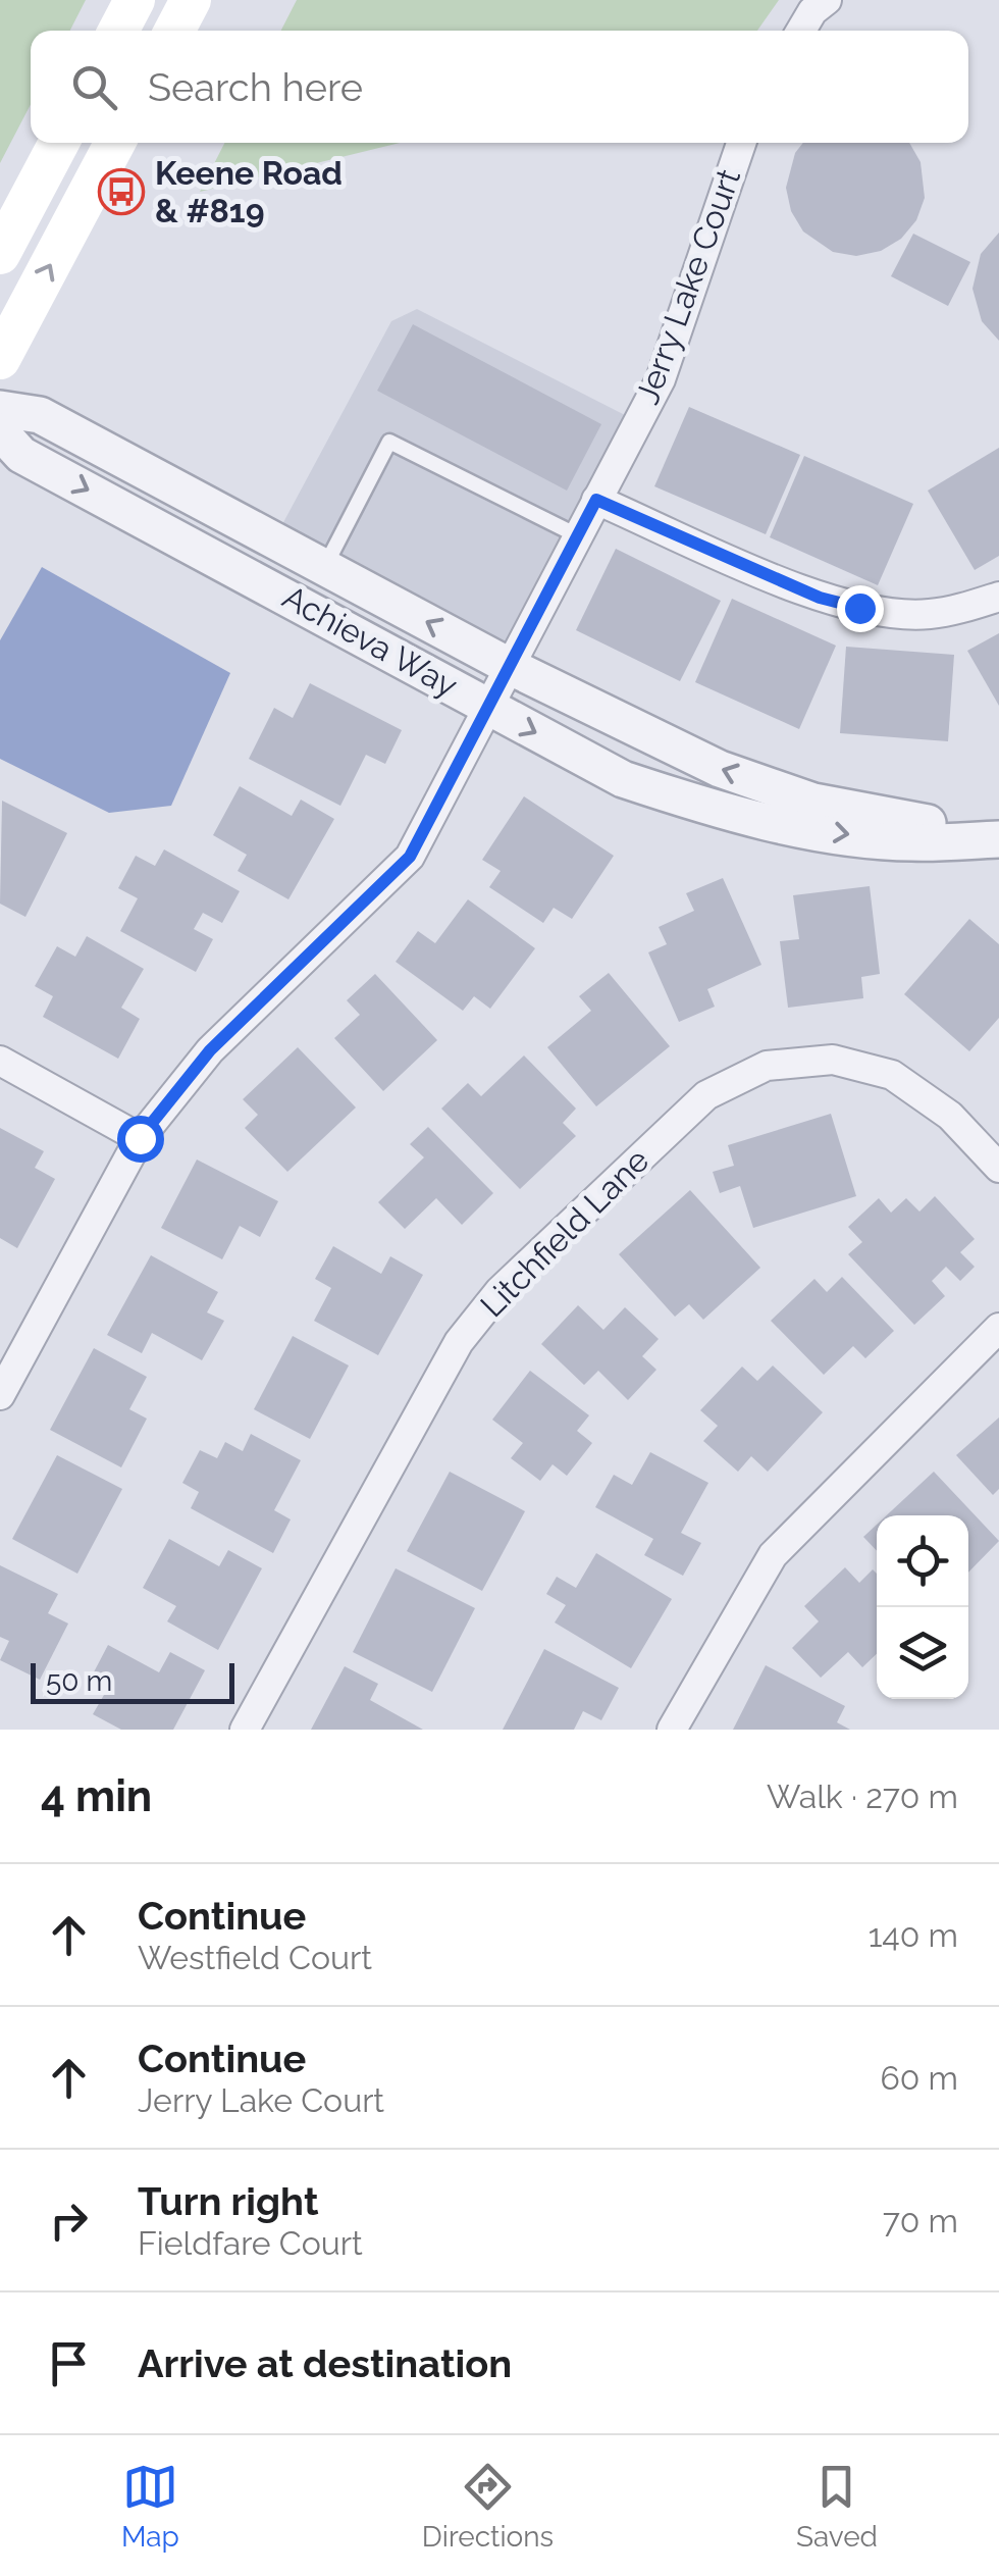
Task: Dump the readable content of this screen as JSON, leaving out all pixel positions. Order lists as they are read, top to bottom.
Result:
{
  "streets": {
    "street": ["Jerry Lake Court", "Achieva Way", "Litchfield Lane"]
  },
  "crossings": [
    ["Jerry Lake Court", "Achieva Way"]
  ],
  "places": {
    "bus stop": ["Keene Road & #819"]
  },
  "scale_bar": "50 m",
  "page": {
    "search": "Search here",
    "scale": "50 m",
    "heading": ["4 min", "Walk · 270 m"],
    "list": [
      ["Continue", "Westfield Court", "140 m"],
      ["Continue", "Jerry Lake Court", "60 m"],
      ["Turn right", "Fieldfare Court", "70 m"],
      "Arrive at destination"
    ],
    "nav": ["Map", "Directions", "Saved"]
  }
}
